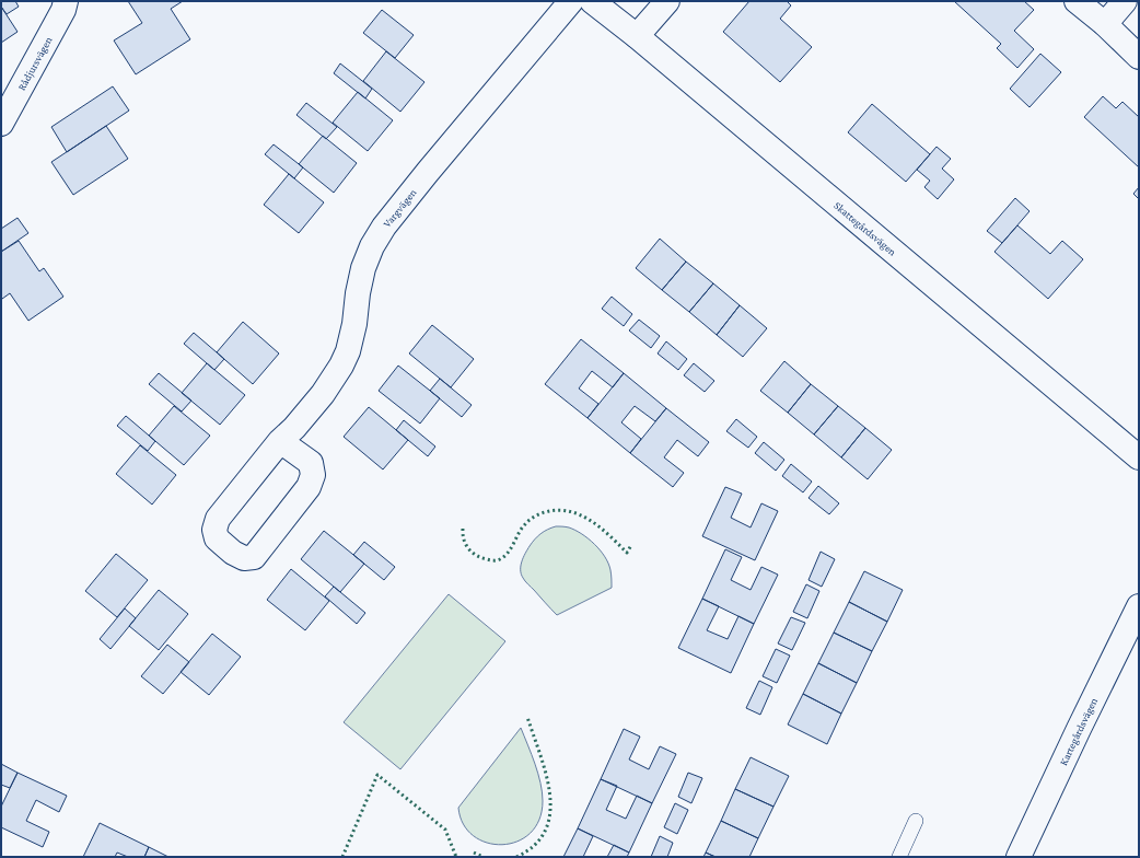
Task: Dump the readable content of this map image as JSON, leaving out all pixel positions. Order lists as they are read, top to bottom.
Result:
{
  "streets": {
    "street": [
      "Rådjursvägen",
      "Vargvägen",
      "Skattegårdsvägen",
      "Kartegårdsvägen"
    ]
  }
}
